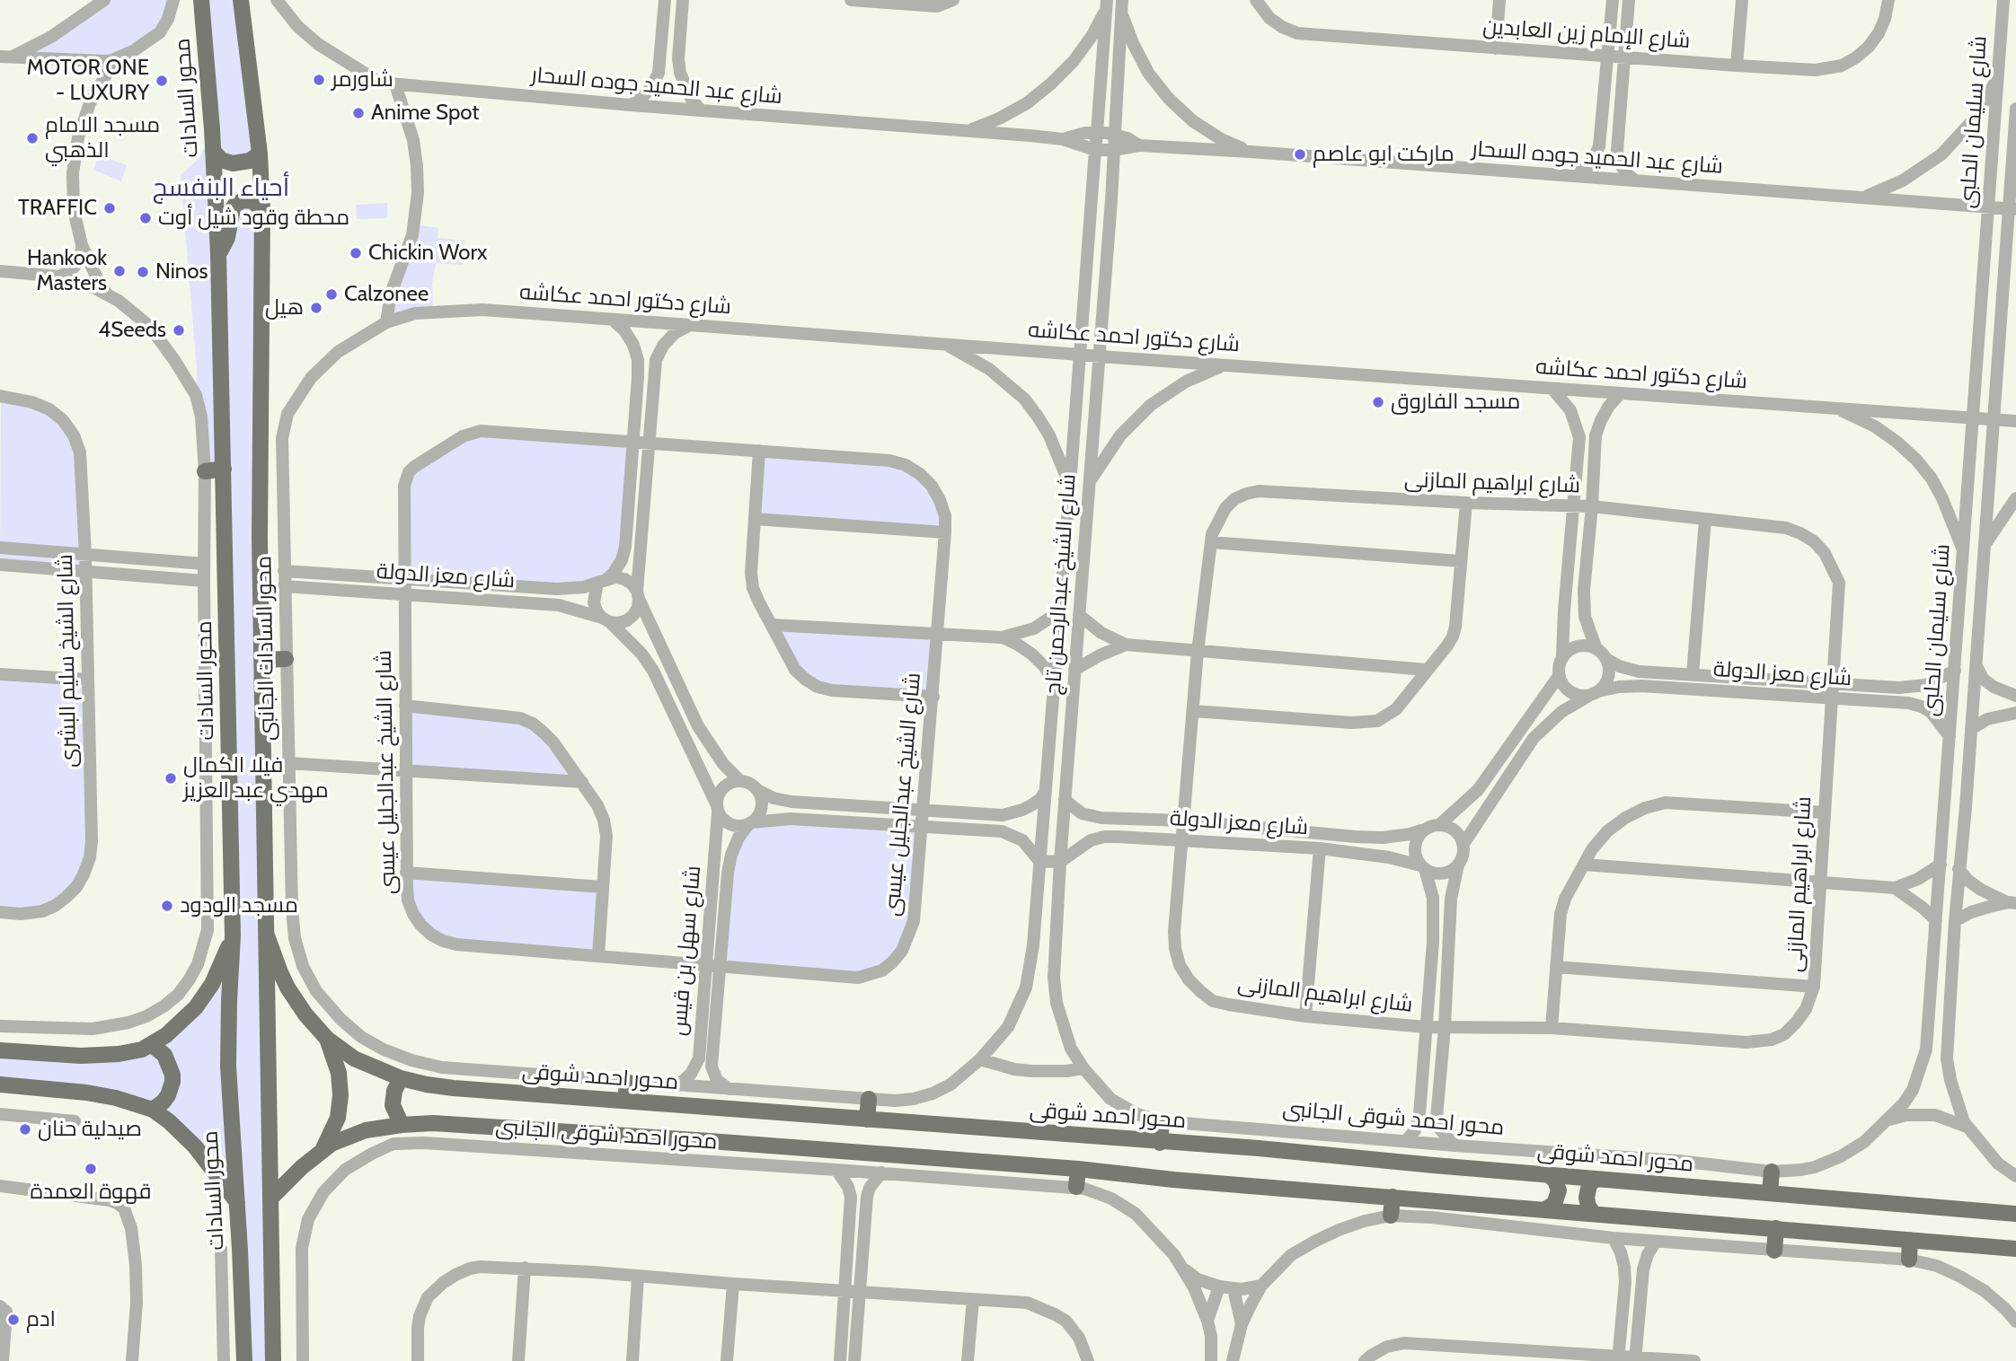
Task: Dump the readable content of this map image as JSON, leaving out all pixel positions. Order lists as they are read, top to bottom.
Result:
{
  "streets": {
    "main road": ["محور السادات", "محور احمد شوقى"],
    "street": [
      "شارع الإمام زين العابدين",
      "شارع عبد الحميد جوده السحار",
      "شارع سليمان الحلبى",
      "شارع دكتور احمد عكاشه",
      "شارع ابراهيم المازنى",
      "شارع معز الدولة",
      "شارع الشيخ عبدالرحمن تاج",
      "محور السادات الجانبى",
      "شارع الشيخ سليم البشرى",
      "شارع الشيخ عبدالجليل عيسى",
      "شارع سهل بن قيس",
      "محور احمد شوقى الجانبى"
    ]
  },
  "crossings": [
    ["شارع عبد الحميد جوده السحار", "شارع سليمان الحلبى"],
    ["شارع عبد الحميد جوده السحار", "شارع الشيخ عبدالرحمن تاج"],
    ["شارع سليمان الحلبى", "شارع دكتور احمد عكاشه"],
    ["شارع سليمان الحلبى", "شارع معز الدولة"],
    ["شارع سليمان الحلبى", "محور احمد شوقى الجانبى"],
    ["شارع دكتور احمد عكاشه", "شارع الشيخ عبدالرحمن تاج"],
    ["شارع دكتور احمد عكاشه", "محور السادات الجانبى"],
    ["شارع ابراهيم المازنى", "شارع معز الدولة"],
    ["شارع معز الدولة", "شارع الشيخ عبدالرحمن تاج"],
    ["شارع معز الدولة", "محور السادات الجانبى"],
    ["شارع معز الدولة", "شارع الشيخ عبدالجليل عيسى"],
    ["شارع معز الدولة", "شارع سهل بن قيس"],
    ["شارع الشيخ عبدالرحمن تاج", "محور احمد شوقى الجانبى"],
    ["شارع الشيخ عبدالجليل عيسى", "شارع سهل بن قيس"]
  ],
  "districts": ["أحياء البنفسج"],
  "places": [
    "شاورمر",
    "MOTOR ONE - LUXURY",
    "Anime Spot",
    "مسجد الامام الذهبي",
    "ماركت ابو عاصم",
    "TRAFFIC",
    "محطة وقود شيل أوت",
    "Chickin Worx",
    "Hankook Masters",
    "Ninos",
    "Calzonee",
    "هيل",
    "4Seeds",
    "مسجد الفاروق",
    "فيلا الكمال مهدي عبد العزيز",
    "مسجد الودود",
    "صيدلية حنان",
    "قهوة العمدة",
    "ادم"
  ]
}
